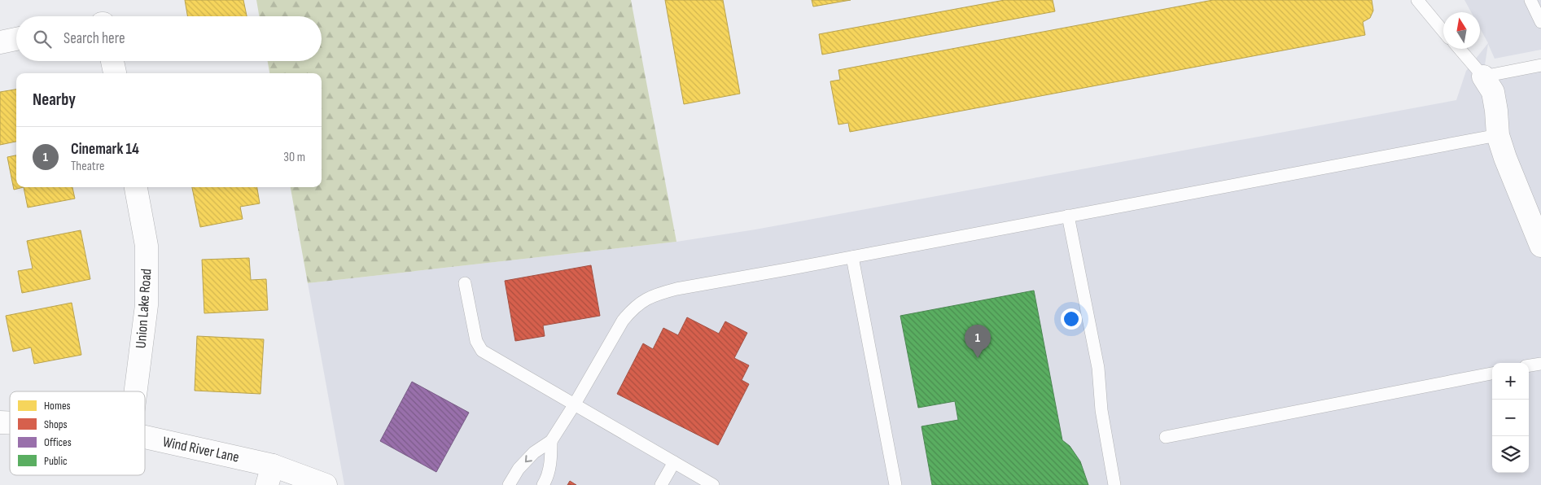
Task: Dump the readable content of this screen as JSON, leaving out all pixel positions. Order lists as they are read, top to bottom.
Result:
{
  "streets": {
    "street": ["Union Lake Road", "Wind River Lane"]
  },
  "legend": [
    "Homes",
    "Shops",
    "Offices",
    "Public"
  ],
  "north": "top",
  "page": {
    "search": "Search here",
    "heading": "Nearby",
    "list": [
      {
        "mark": "1",
        "name": "Cinemark 14",
        "note": "Theatre",
        "value": "30 m"
      }
    ],
    "pins": "1",
    "map_buttons": ["+", "−"]
  }
}
